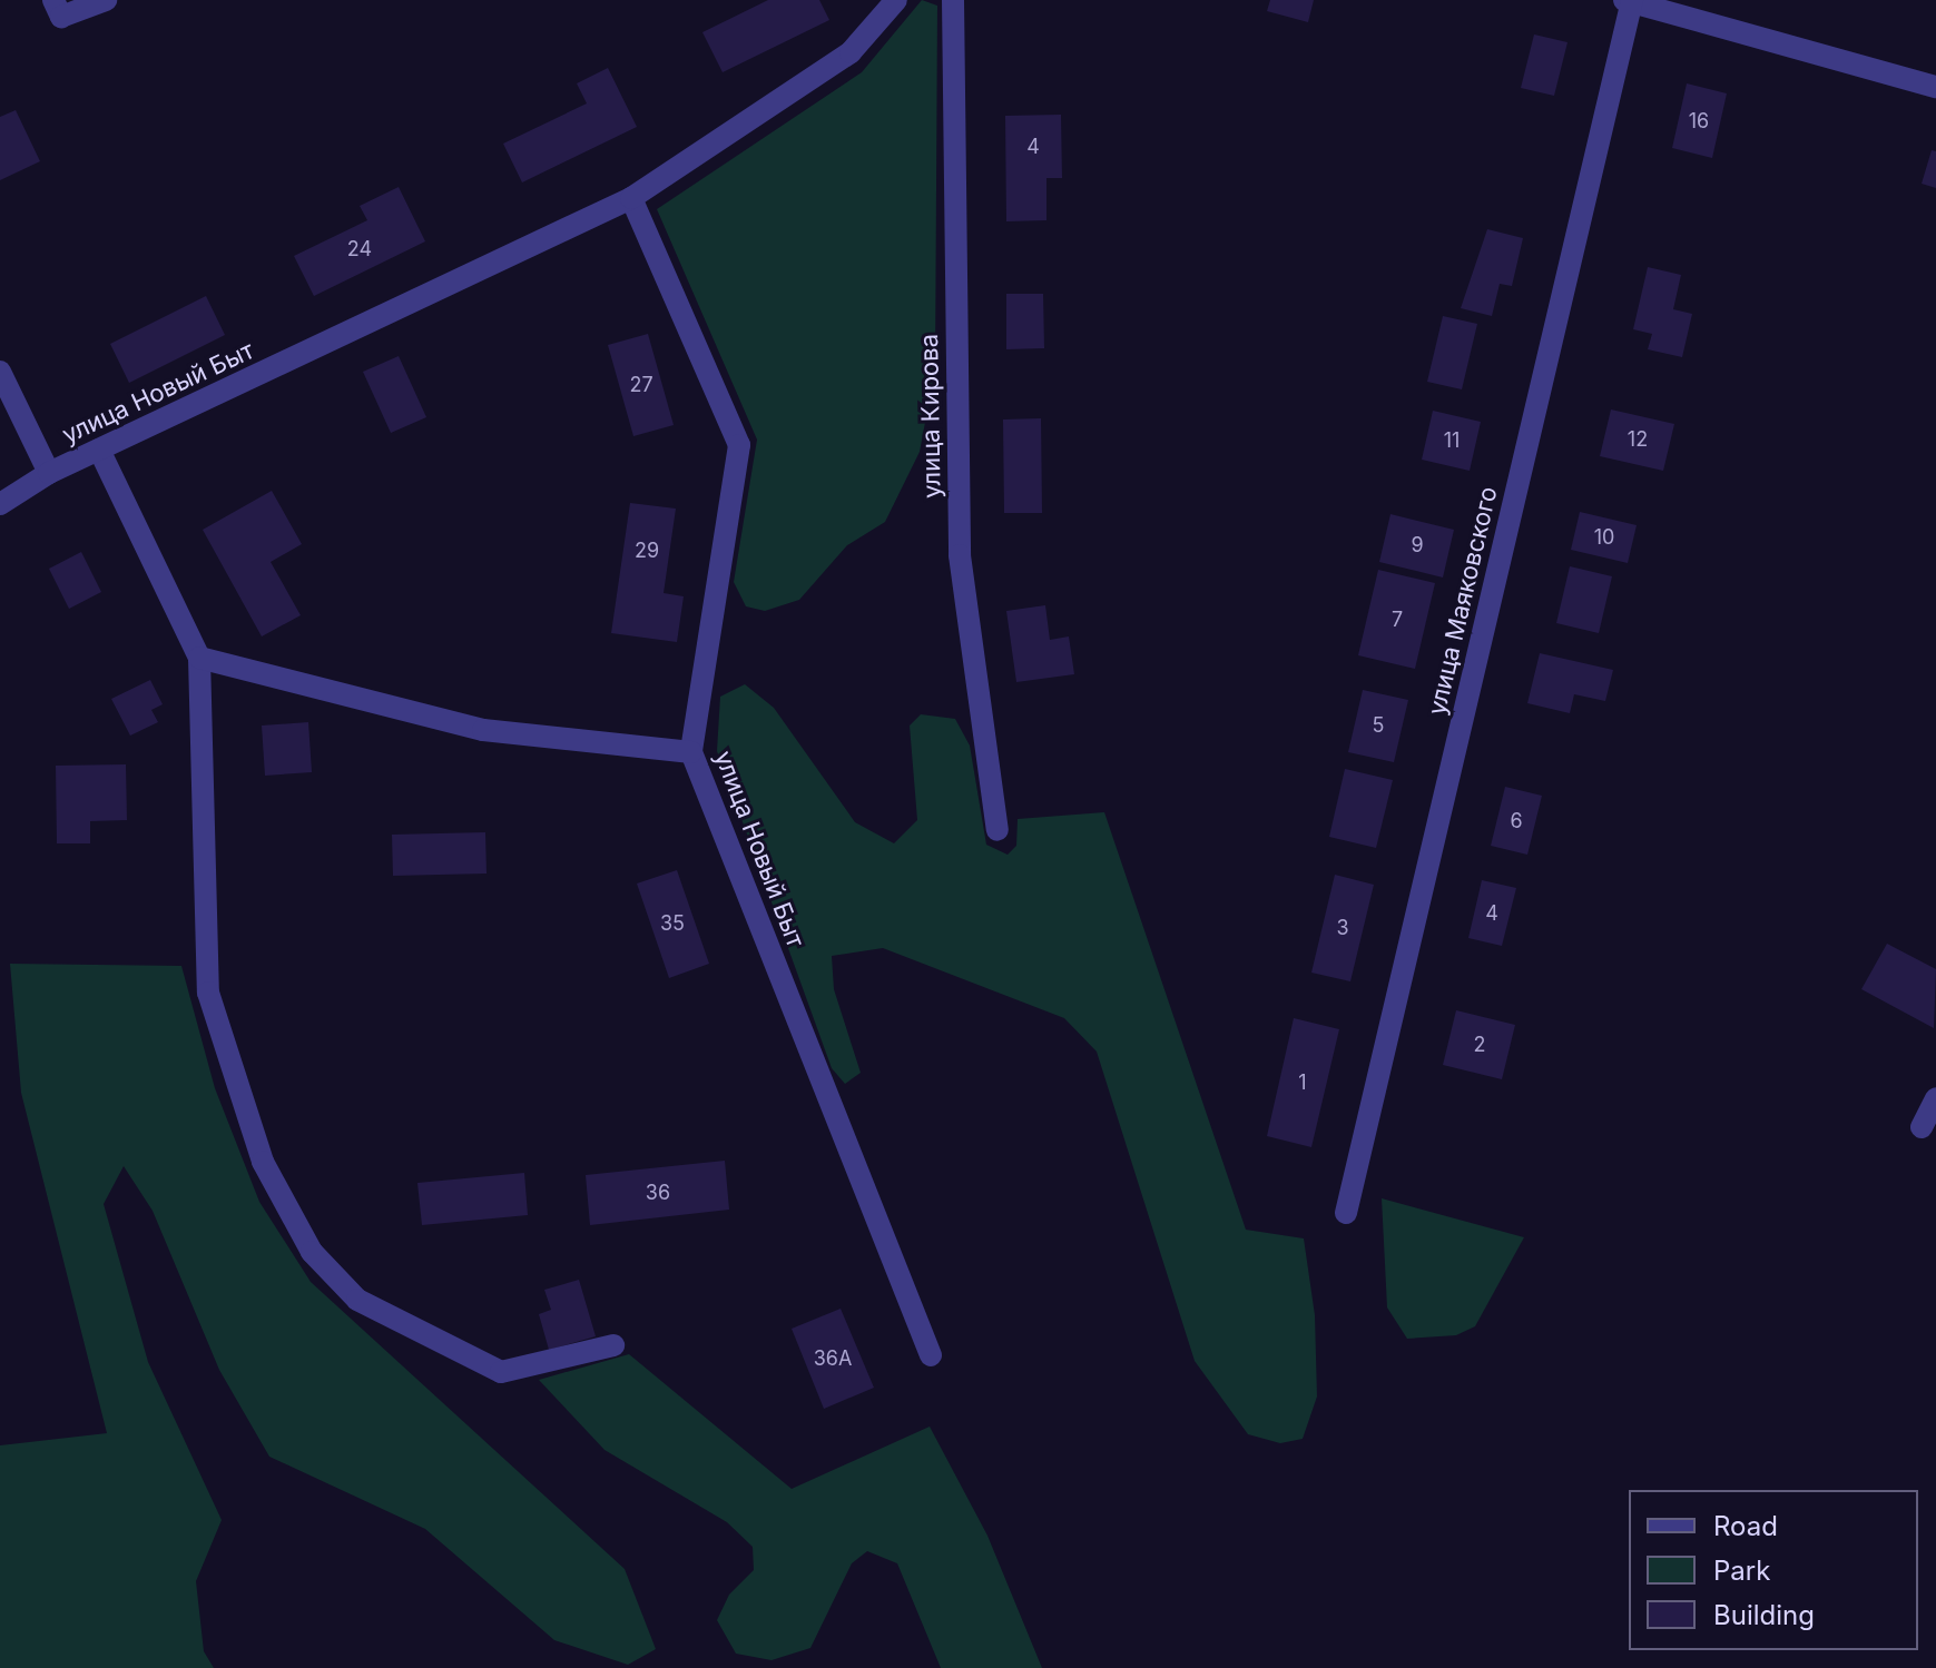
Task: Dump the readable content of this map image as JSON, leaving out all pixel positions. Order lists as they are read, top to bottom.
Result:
{
  "streets": {
    "street": ["улица Новый Быт", "улица Кирова", "улица Маяковского"]
  },
  "house_numbers": [
    "16",
    "4",
    "24",
    "27",
    "12",
    "11",
    "10",
    "9",
    "29",
    "7",
    "5",
    "6",
    "4",
    "35",
    "3",
    "2",
    "1",
    "36",
    "36А"
  ],
  "legend": ["Road", "Park", "Building"]
}
